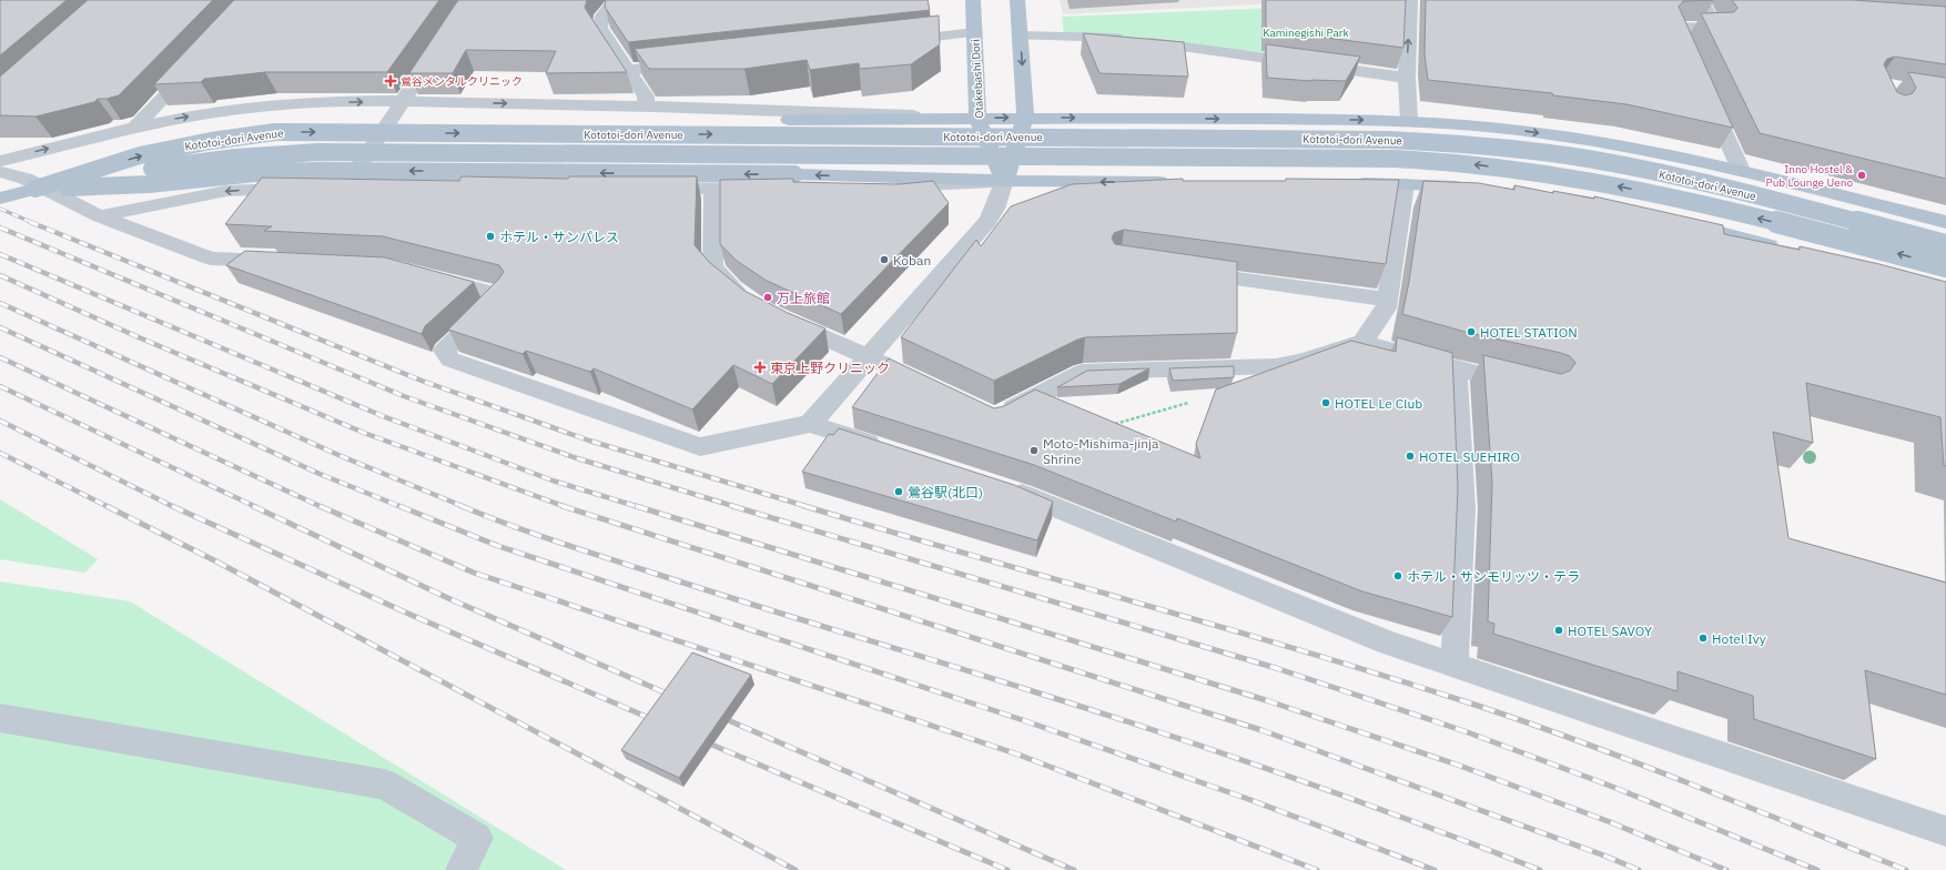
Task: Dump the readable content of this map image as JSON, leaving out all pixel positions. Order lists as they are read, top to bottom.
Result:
{
  "streets": {
    "main road": ["Otakebashi Dori", "Kototoi-dori Avenue"]
  },
  "parks": ["Kaminegishi Park"],
  "places": {
    "health": ["鶯谷メンタルクリニック", "東京上野クリニック"],
    "other": [
      "Inno Hostel & Pub Lounge Ueno",
      "ホテル・サンパレス",
      "Koban",
      "万上旅館",
      "HOTEL STATION",
      "HOTEL Le Club",
      "Moto-Mishima-jinja Shrine",
      "HOTEL SUEHIRO",
      "鶯谷駅(北口)",
      "ホテル・サンモリッツ・テラ",
      "HOTEL SAVOY",
      "Hotel Ivy"
    ]
  }
}
